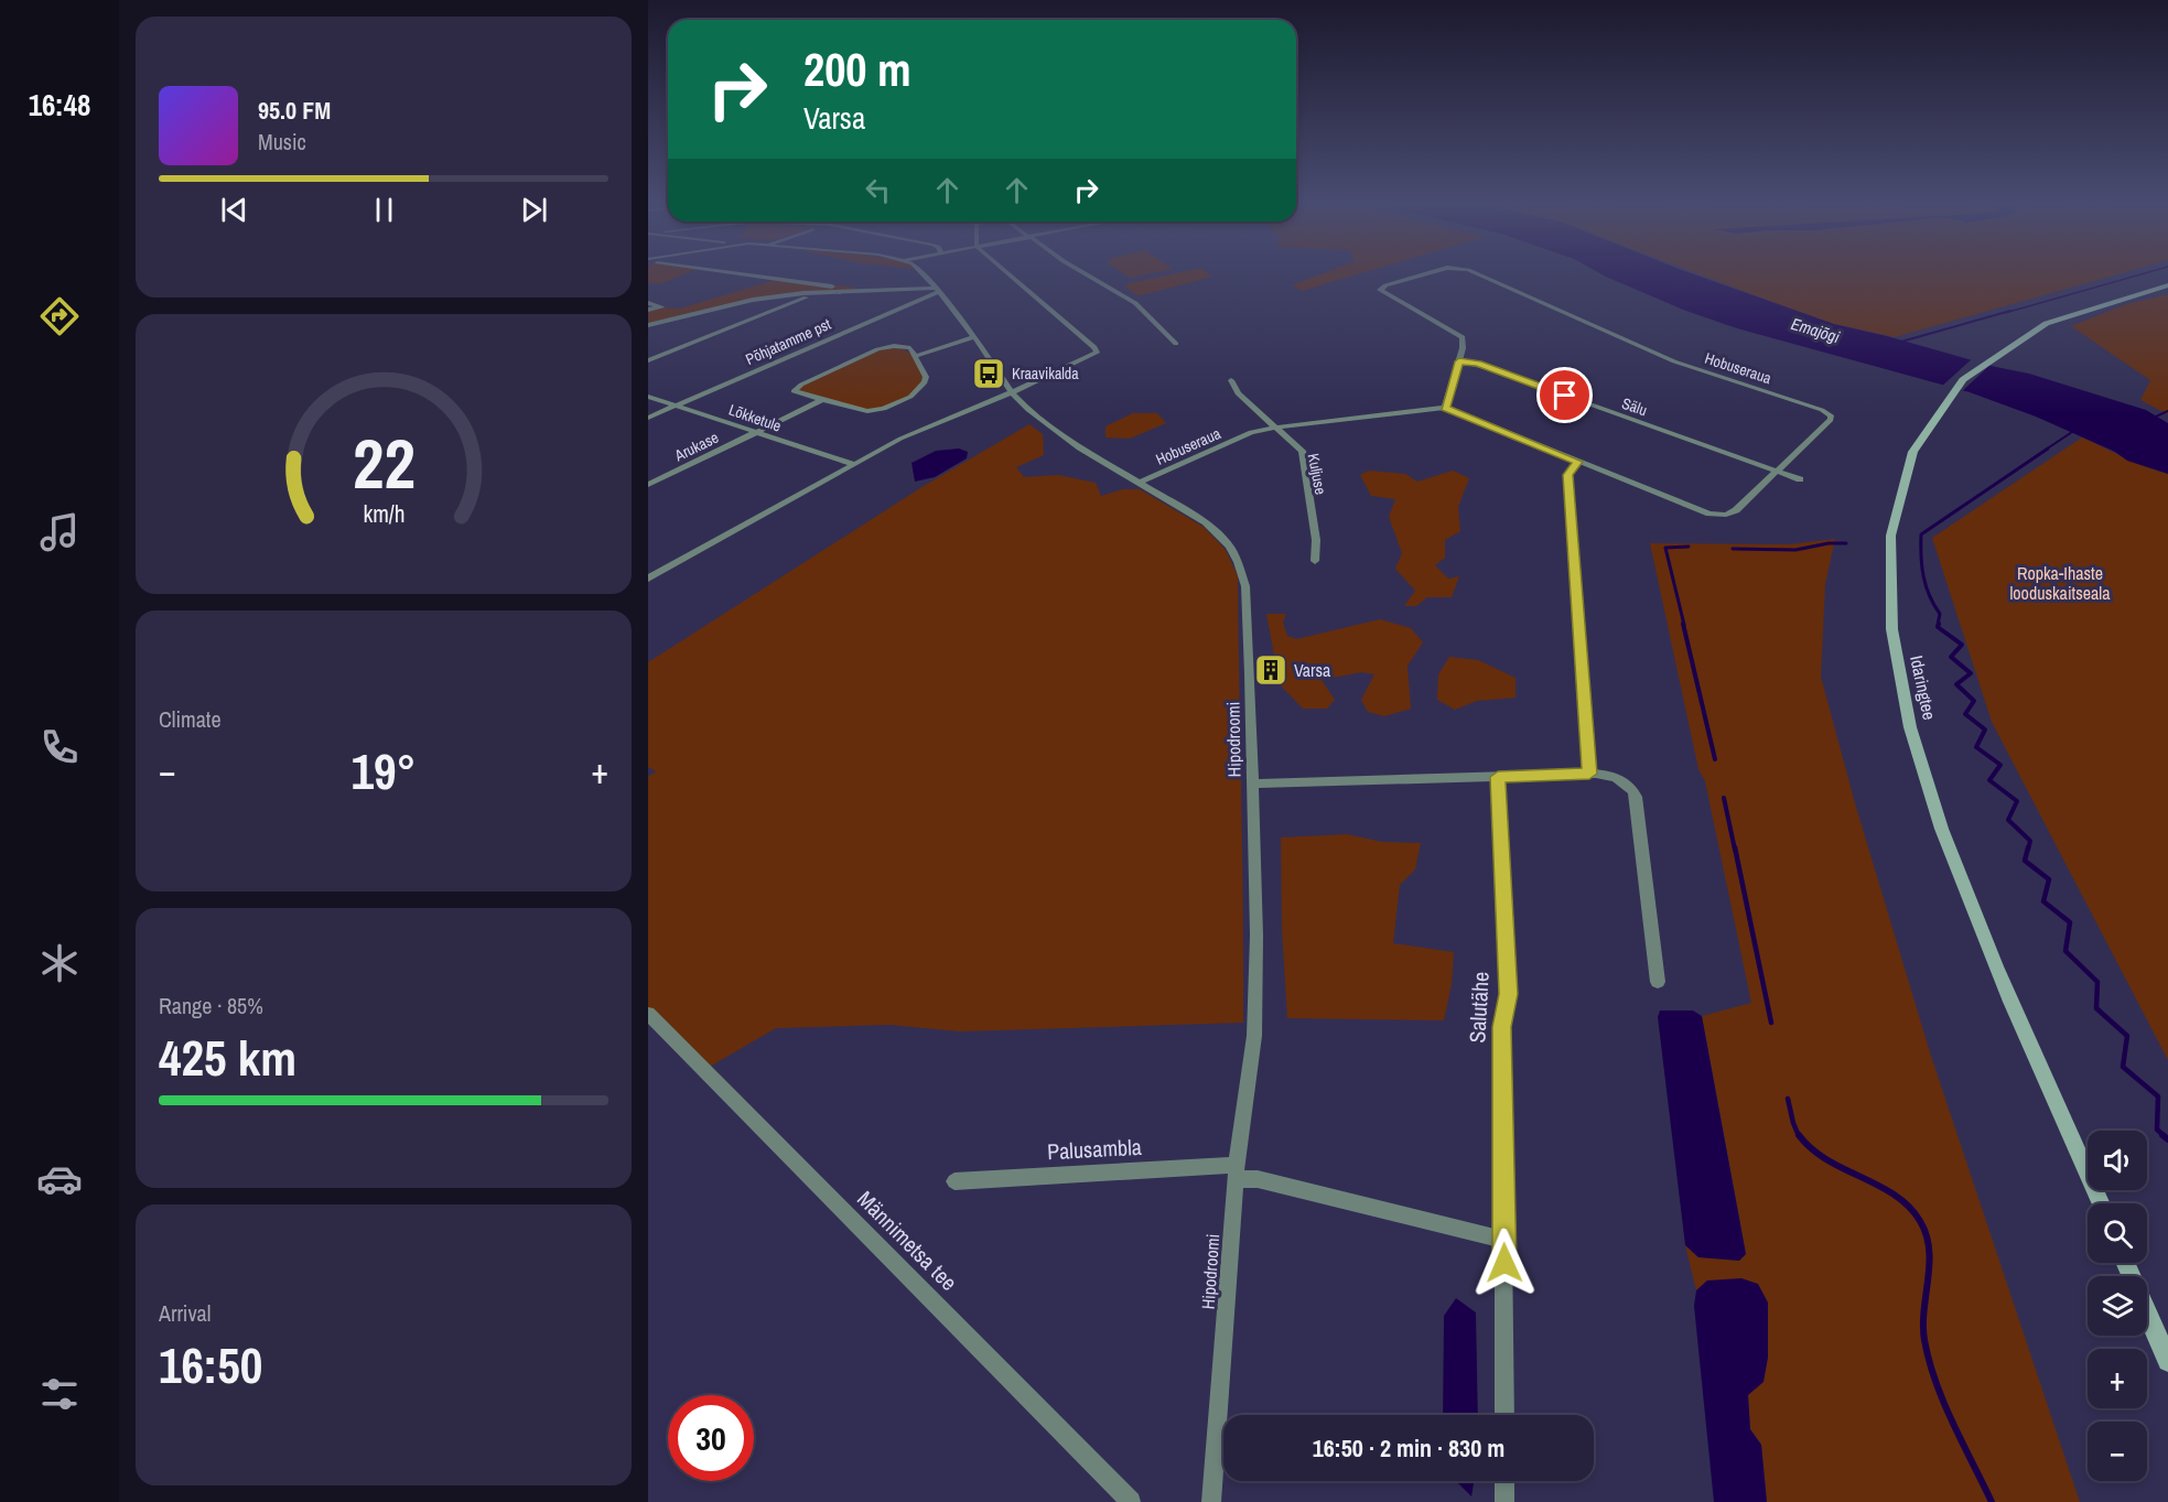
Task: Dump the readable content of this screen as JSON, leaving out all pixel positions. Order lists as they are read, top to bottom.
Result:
{
  "streets": {
    "main road": ["Idaringtee"],
    "street": [
      "Põhjatamme pst",
      "Hobuseraua",
      "Sälu",
      "Lõkketule",
      "Arukase",
      "Kuljuse",
      "Hipodroomi",
      "Salutähe",
      "Palusambla",
      "Männimetsa tee"
    ]
  },
  "crossings": [
    ["Põhjatamme pst", "Lõkketule"],
    ["Põhjatamme pst", "Hipodroomi"],
    ["Hobuseraua", "Sälu"],
    ["Hobuseraua", "Kuljuse"],
    ["Hobuseraua", "Hipodroomi"],
    ["Lõkketule", "Arukase"],
    ["Hipodroomi", "Palusambla"]
  ],
  "water": ["Emajõgi"],
  "parks": ["Ropka-Ihaste looduskaitseala"],
  "places": {
    "bus stop": ["Kraavikalda"],
    "building": ["Varsa"]
  },
  "page": {
    "tabs": "16:48",
    "turn": ["200 m", "Varsa"],
    "song": ["95.0 FM", "Music"],
    "tile": [
      "Climate",
      ["Range · 85%", "425 km"],
      ["Arrival", "16:50"]
    ],
    "heat": ["−", "19°", "+"],
    "map_buttons": ["+", "−"],
    "limit": "30",
    "trip": "16:50 · 2 min · 830 m",
    "gauge": ["22", "km/h"]
  }
}
